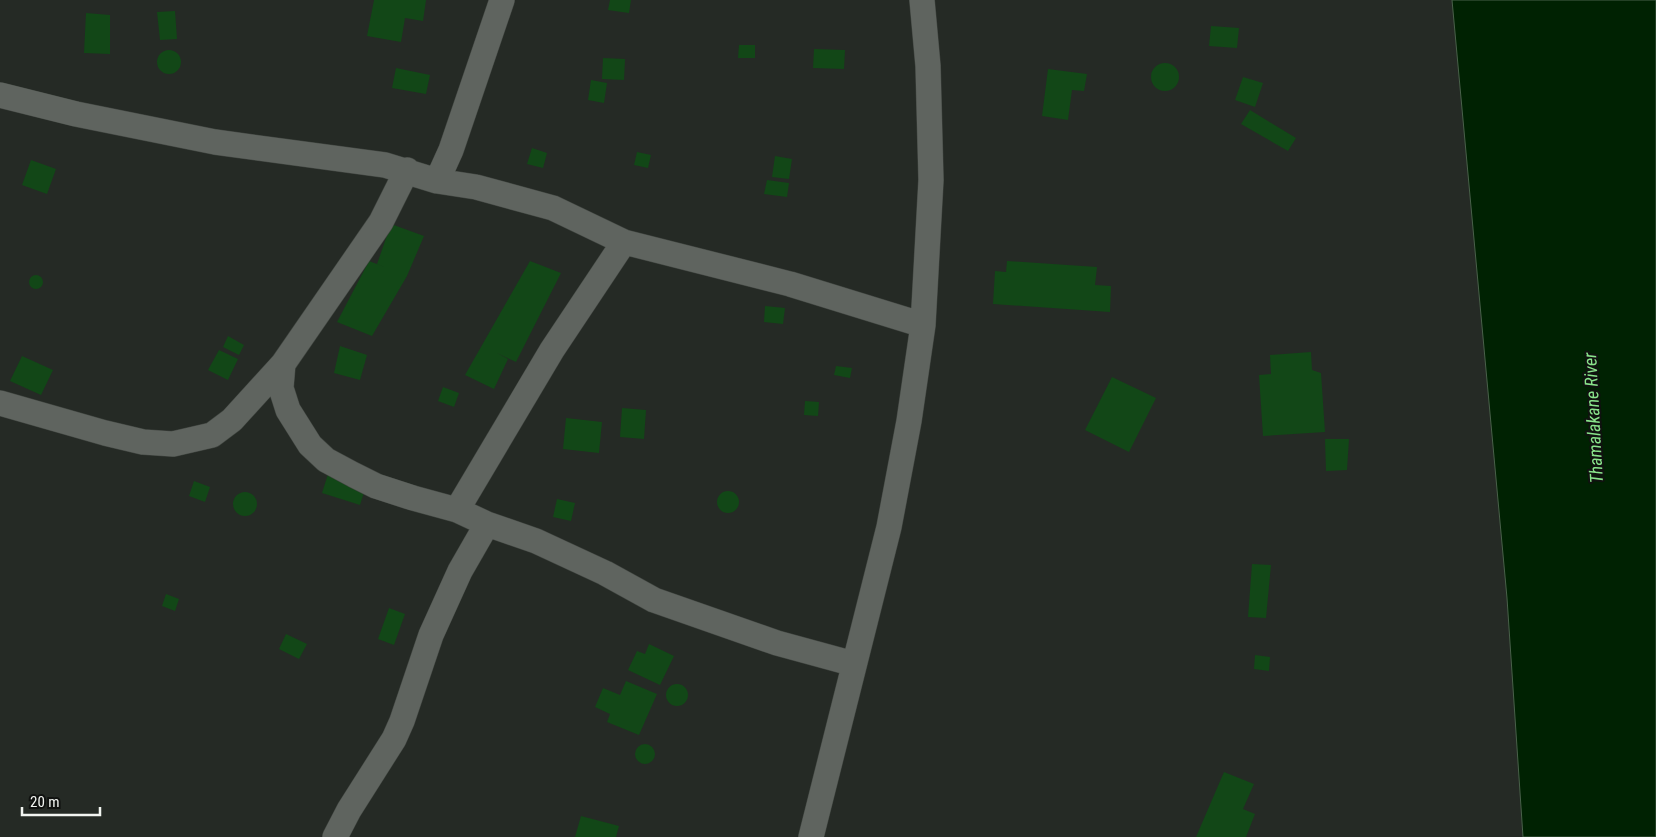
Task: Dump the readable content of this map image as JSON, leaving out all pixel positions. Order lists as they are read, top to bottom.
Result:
{
  "water": ["Thamalakane River"],
  "scale_bar": "20 m"
}
